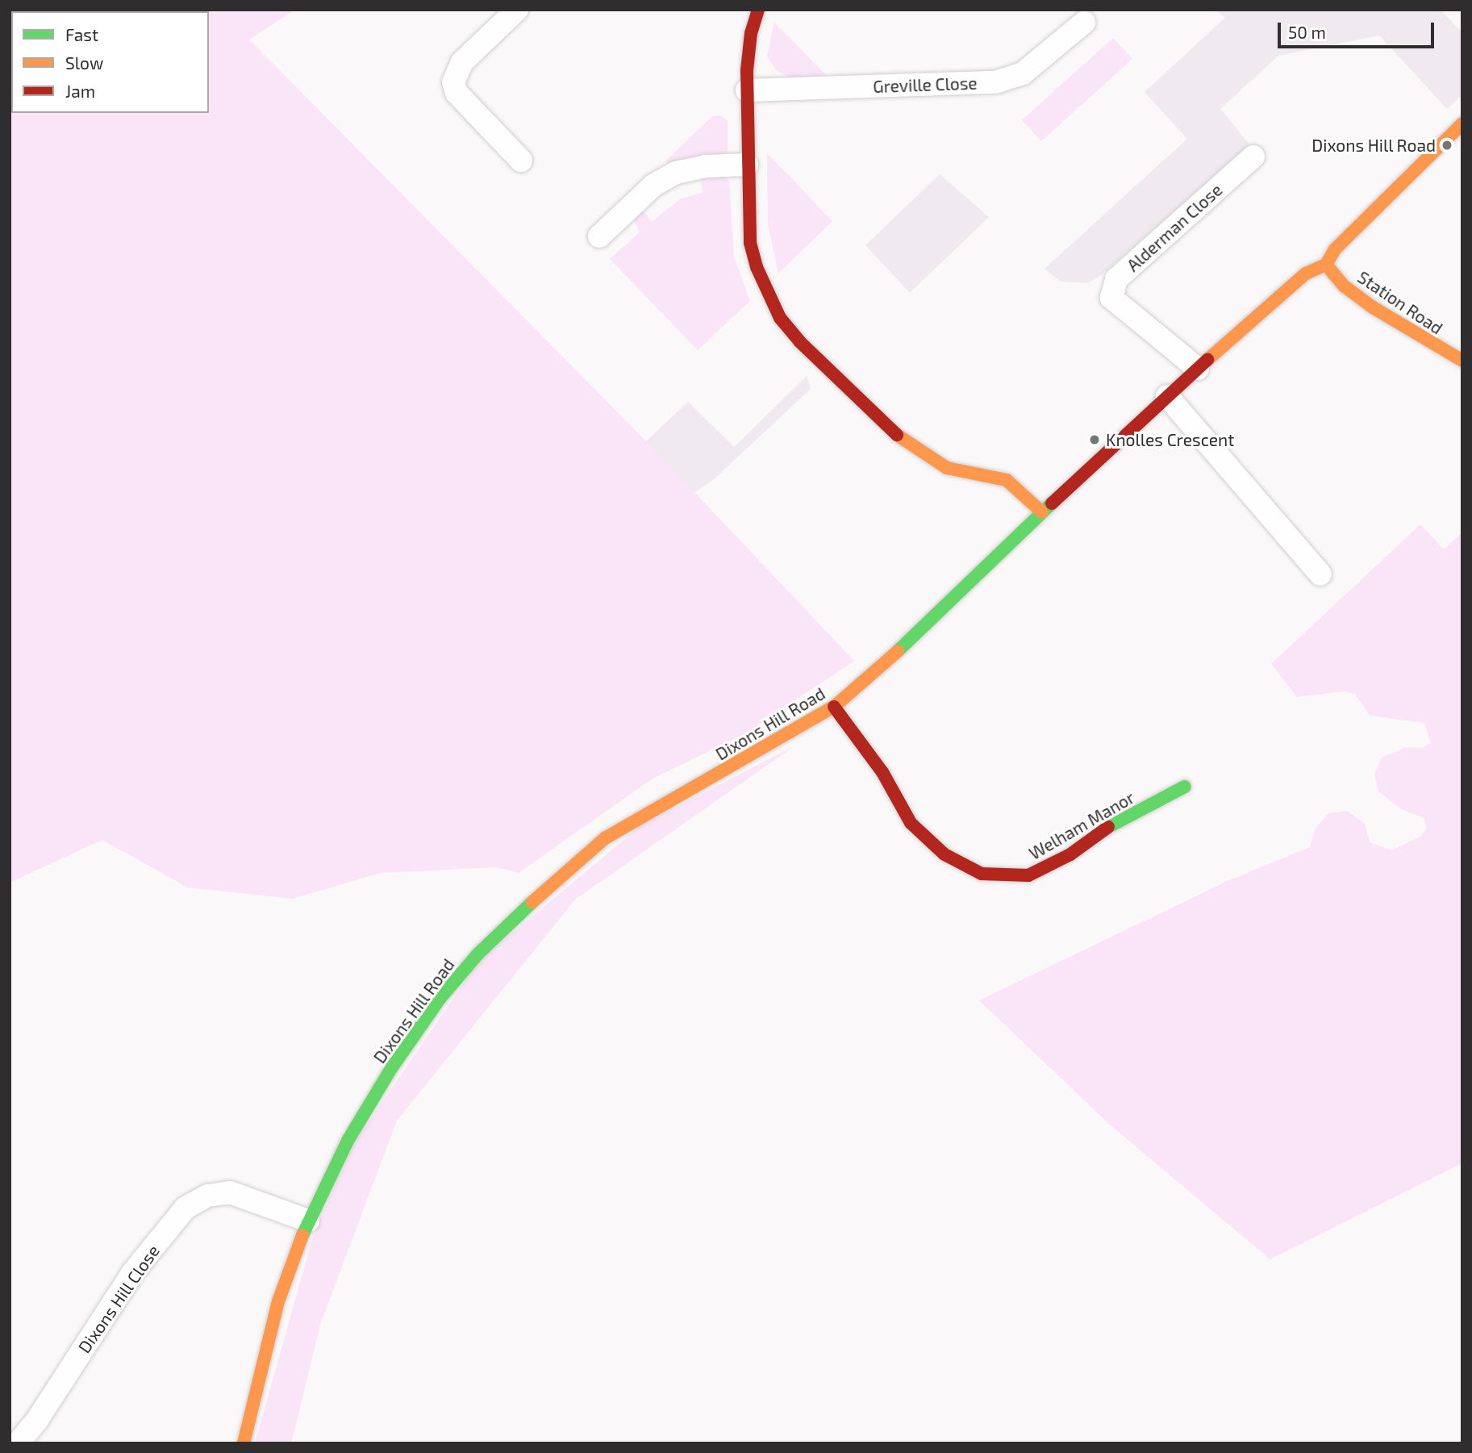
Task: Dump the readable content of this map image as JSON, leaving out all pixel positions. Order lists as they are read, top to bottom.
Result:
{
  "streets": {
    "street": [
      "Greville Close",
      "Alderman Close",
      "Station Road",
      "Dixons Hill Road",
      "Welham Manor",
      "Dixons Hill Close"
    ]
  },
  "crossings": [
    ["Alderman Close", "Dixons Hill Road"],
    ["Station Road", "Dixons Hill Road"],
    ["Dixons Hill Road", "Welham Manor"],
    ["Dixons Hill Road", "Dixons Hill Close"]
  ],
  "places": ["Dixons Hill Road", "Knolles Crescent"],
  "legend": ["Fast", "Slow", "Jam"],
  "scale_bar": "50 m"
}
